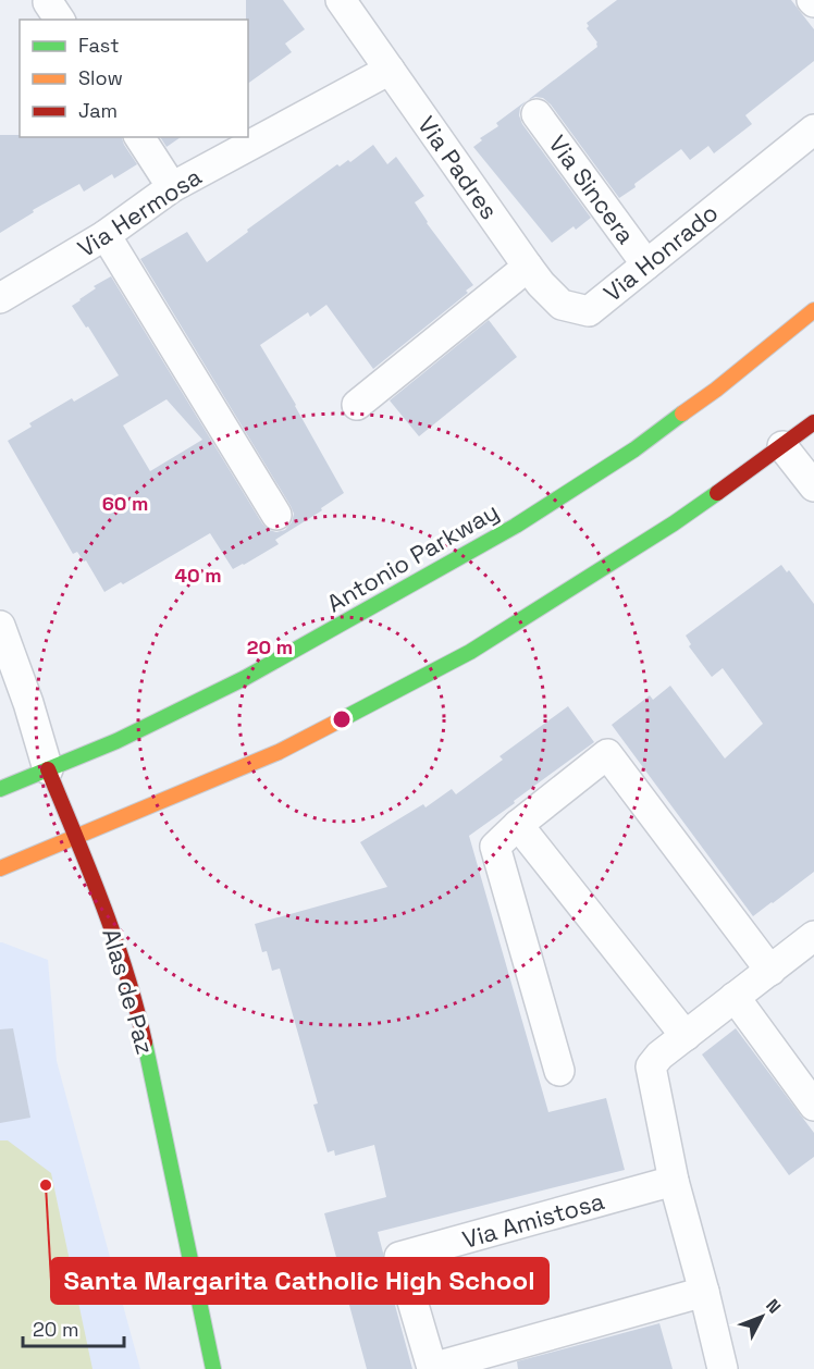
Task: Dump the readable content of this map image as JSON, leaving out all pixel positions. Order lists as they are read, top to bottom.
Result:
{
  "streets": {
    "main road": ["Antonio Parkway", "Alas de Paz"],
    "street": [
      "Via Padres",
      "Via Sincera",
      "Via Hermosa",
      "Via Honrado",
      "Via Amistosa"
    ]
  },
  "crossings": [
    ["Via Padres", "Via Hermosa"],
    ["Via Padres", "Via Honrado"],
    ["Via Sincera", "Via Honrado"],
    ["Antonio Parkway", "Alas de Paz"]
  ],
  "places": ["Santa Margarita Catholic High School"],
  "legend": ["Fast", "Slow", "Jam"],
  "scale_bar": "20 m",
  "north": "top right",
  "rings": ["60 m", "40 m", "20 m"]
}
